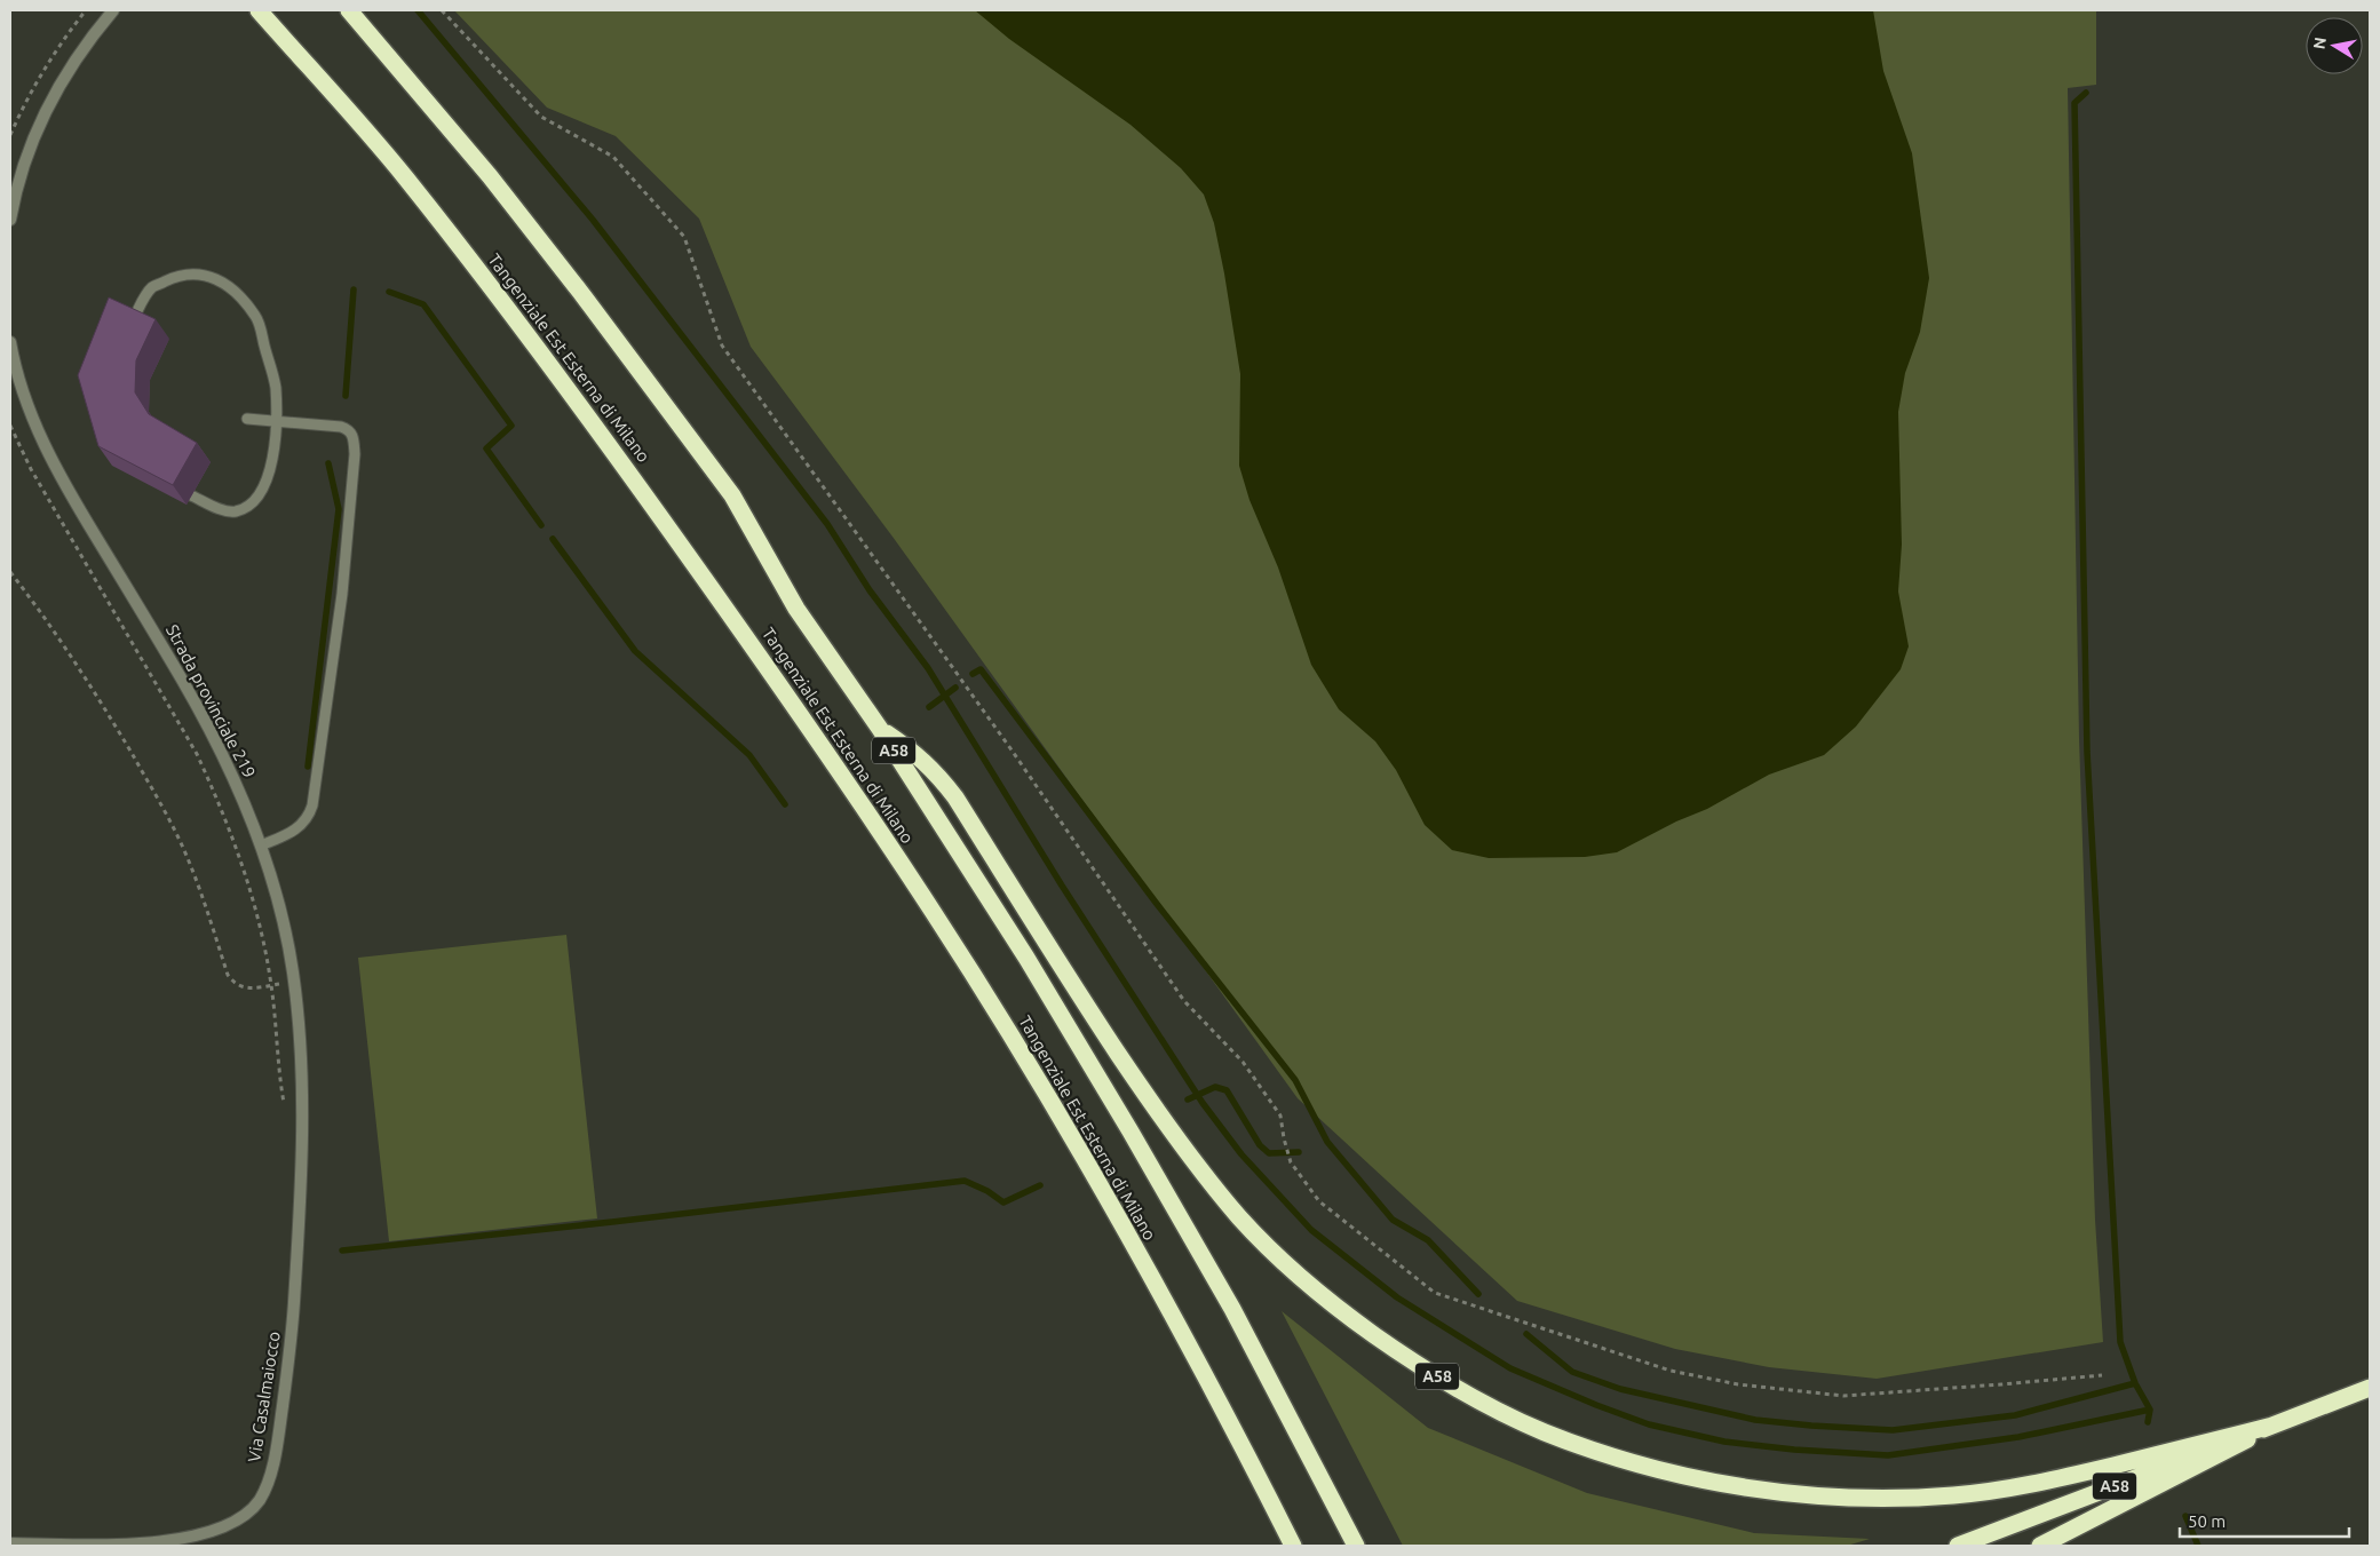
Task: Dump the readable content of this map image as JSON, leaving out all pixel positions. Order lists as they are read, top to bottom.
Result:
{
  "streets": {
    "highway": ["Tangenziale Est Esterna di Milano", "A58"],
    "street": ["Strada provinciale 219", "Via Casalmaiocco"]
  },
  "crossings": [
    ["Tangenziale Est Esterna di Milano", "A58"],
    ["Strada provinciale 219", "Via Casalmaiocco"]
  ],
  "scale_bar": "50 m",
  "north": "left"
}
